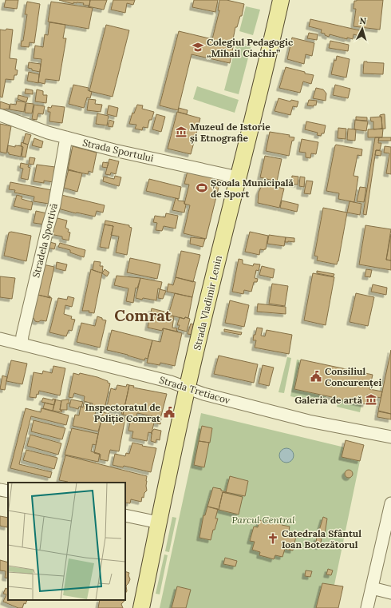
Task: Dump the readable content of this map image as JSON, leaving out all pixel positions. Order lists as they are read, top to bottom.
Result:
{
  "streets": {
    "main road": ["Strada Vladimir Lenin"],
    "street": ["Strada Sportului", "Stradela Sportivă", "Strada Tretiacov"]
  },
  "crossings": [
    ["Strada Sportului", "Stradela Sportivă"],
    ["Strada Sportului", "Strada Vladimir Lenin"],
    ["Stradela Sportivă", "Strada Tretiacov"],
    ["Strada Vladimir Lenin", "Strada Tretiacov"]
  ],
  "districts": ["Comrat"],
  "parks": ["Parcul Central"],
  "places": {
    "school or university": ["Colegiul Pedagogic „Mihail Ciachir”"],
    "museum": ["Muzeul de Istorie și Etnografie", "Galeria de artă"],
    "sports": ["Școala Municipală de Sport"],
    "public building": ["Consiliul Concurenței", "Inspectoratul de Poliție Comrat"],
    "church": ["Catedrala Sfântul Ioan Botezătorul"]
  },
  "north": "top"
}
